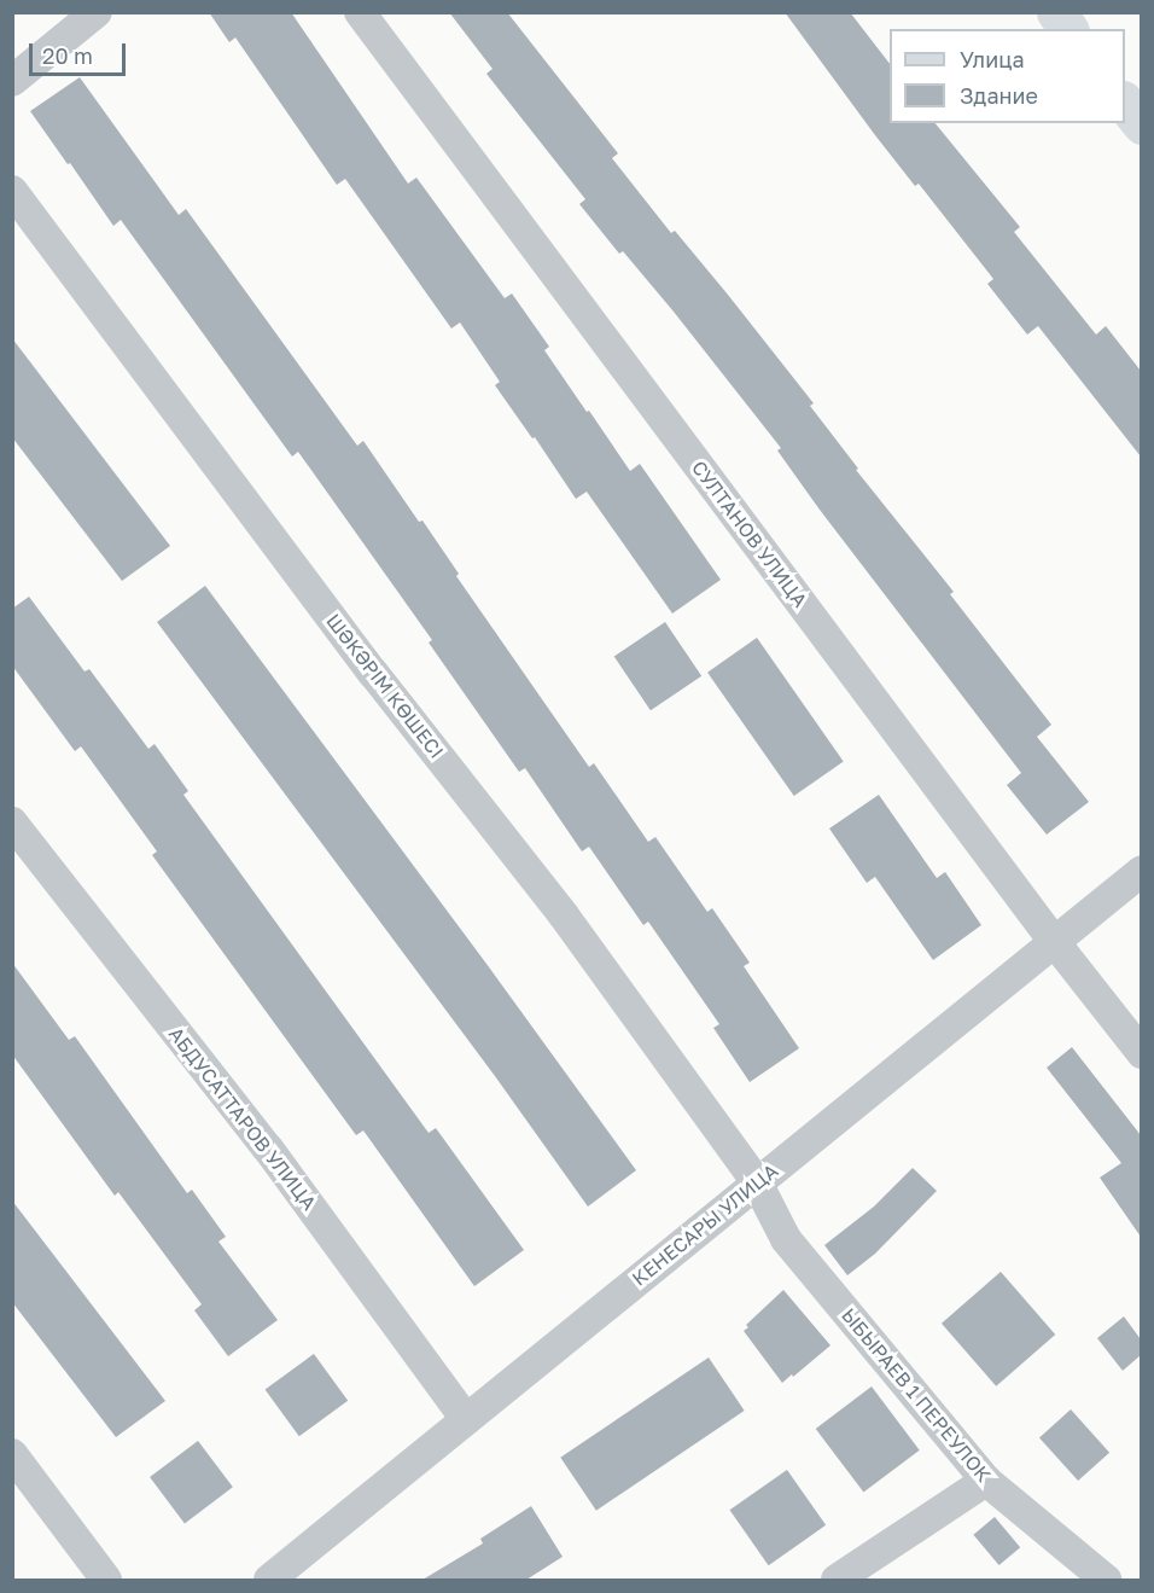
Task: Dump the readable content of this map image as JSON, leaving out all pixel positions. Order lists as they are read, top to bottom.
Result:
{
  "streets": {
    "street": [
      "СУЛТАНОВ УЛИЦА",
      "ШӘКӘРІМ КӨШЕСІ",
      "АБДУСАТТАРОВ УЛИЦА",
      "КЕНЕСАРЫ УЛИЦА",
      "ЫБЫРАЕВ 1 ПЕРЕУЛОК"
    ]
  },
  "crossings": [
    ["СУЛТАНОВ УЛИЦА", "КЕНЕСАРЫ УЛИЦА"],
    ["ШӘКӘРІМ КӨШЕСІ", "КЕНЕСАРЫ УЛИЦА"],
    ["ШӘКӘРІМ КӨШЕСІ", "ЫБЫРАЕВ 1 ПЕРЕУЛОК"],
    ["АБДУСАТТАРОВ УЛИЦА", "КЕНЕСАРЫ УЛИЦА"],
    ["КЕНЕСАРЫ УЛИЦА", "ЫБЫРАЕВ 1 ПЕРЕУЛОК"]
  ],
  "legend": ["Улица", "Здание"],
  "scale_bar": "20 m"
}
